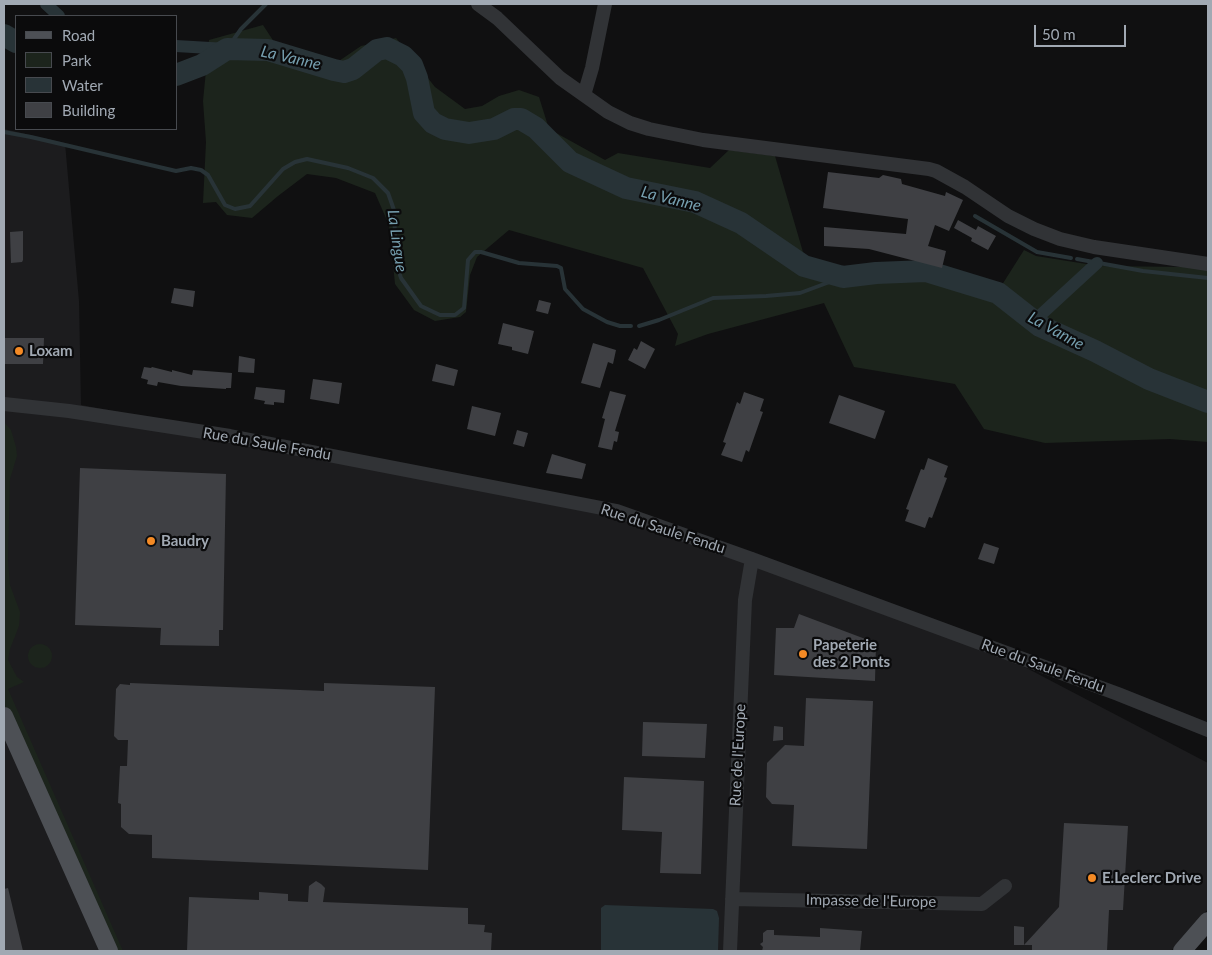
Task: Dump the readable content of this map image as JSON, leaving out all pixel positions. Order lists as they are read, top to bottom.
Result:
{
  "streets": {
    "street": ["Rue du Saule Fendu", "Rue de l'Europe", "Impasse de l'Europe"]
  },
  "crossings": [
    ["Rue du Saule Fendu", "Rue de l'Europe"],
    ["Rue de l'Europe", "Impasse de l'Europe"]
  ],
  "water": ["La Vanne", "La Lingue"],
  "places": [
    "Loxam",
    "Baudry",
    "Papeterie des 2 Ponts",
    "E.Leclerc Drive"
  ],
  "legend": [
    "Road",
    "Park",
    "Water",
    "Building"
  ],
  "scale_bar": "50 m"
}
